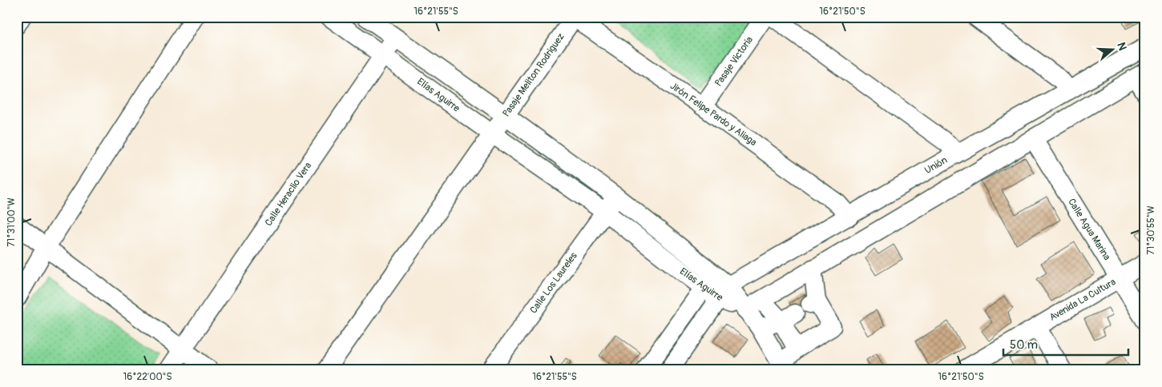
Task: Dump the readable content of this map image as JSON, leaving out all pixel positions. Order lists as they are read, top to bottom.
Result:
{
  "streets": {
    "street": [
      "Pasaje Victoria",
      "Pasaje Meliton Rodriguez",
      "Elías Aguirre",
      "Jirón Felipe Pardo y Aliaga",
      "Unión",
      "Calle Heraclio Vera",
      "Calle Agua Marina",
      "Calle Los Laureles",
      "Avenida La Cultura"
    ]
  },
  "crossings": [
    ["Pasaje Victoria", "Jirón Felipe Pardo y Aliaga"],
    ["Pasaje Meliton Rodriguez", "Elías Aguirre"],
    ["Pasaje Meliton Rodriguez", "Jirón Felipe Pardo y Aliaga"],
    ["Elías Aguirre", "Unión"],
    ["Elías Aguirre", "Calle Heraclio Vera"],
    ["Elías Aguirre", "Calle Los Laureles"],
    ["Jirón Felipe Pardo y Aliaga", "Unión"],
    ["Calle Agua Marina", "Avenida La Cultura"]
  ],
  "scale_bar": "50 m",
  "north": "right",
  "coordinates": [
    "16°21'55\"S",
    "16°21'50\"S",
    "71°31'00\"W",
    "71°30'55\"W",
    "16°22'00\"S"
  ]
}
